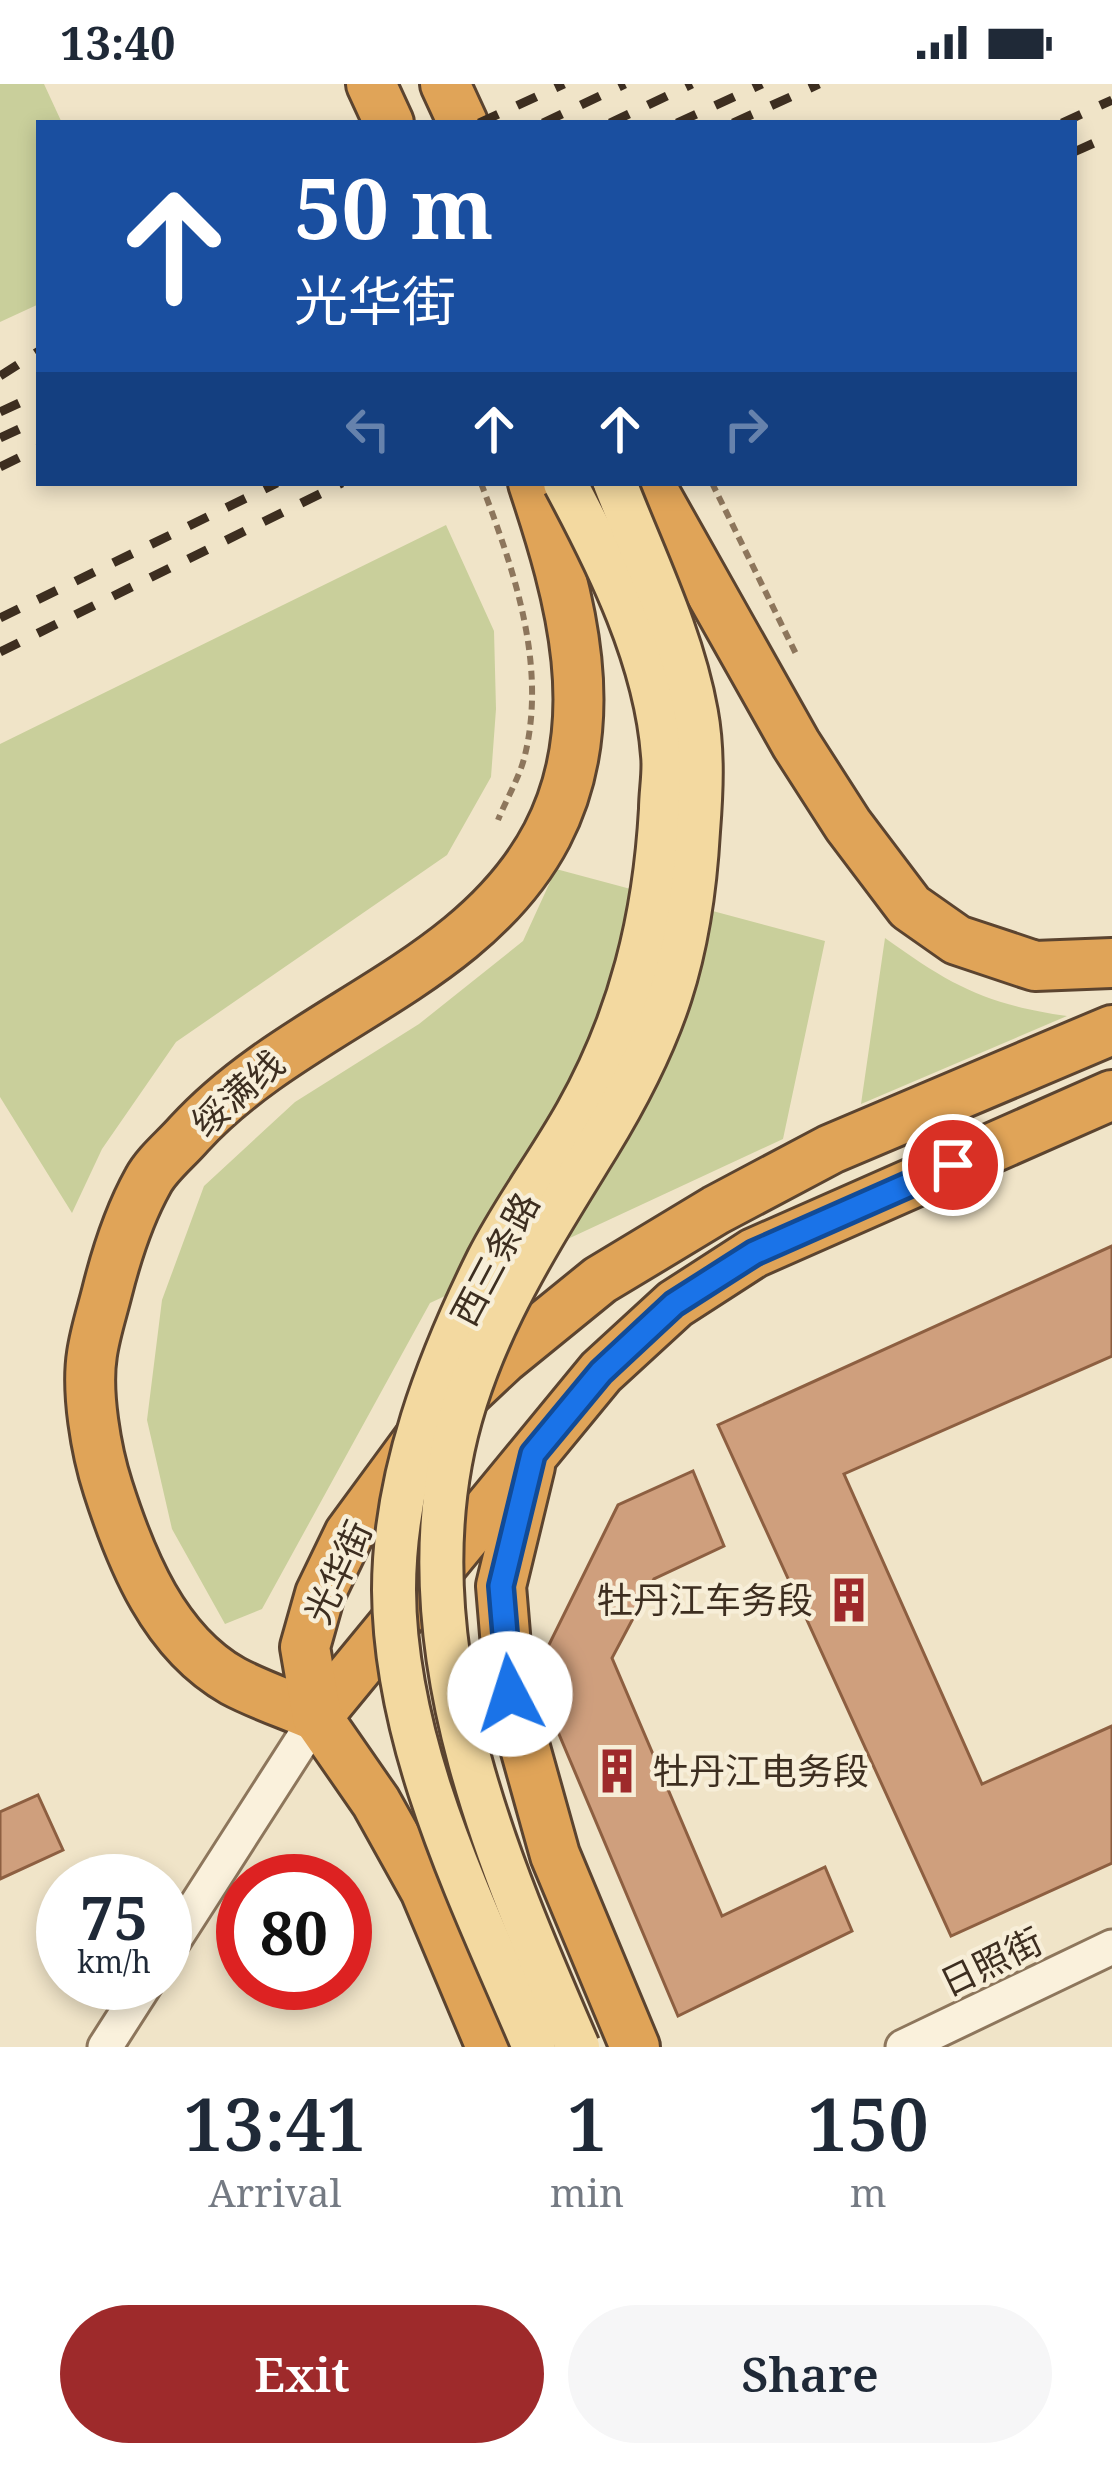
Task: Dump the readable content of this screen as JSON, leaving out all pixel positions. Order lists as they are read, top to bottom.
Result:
{
  "streets": {
    "highway": ["绥满线", "光华街"],
    "main road": ["西三条路"],
    "street": ["日照街"]
  },
  "crossings": [
    ["绥满线", "光华街"]
  ],
  "places": {
    "building": ["牡丹江车务段", "牡丹江电务段"]
  },
  "page": {
    "status": "13:40",
    "turn": ["50 m", "光华街"],
    "speed": "75 km/h",
    "limit": "80",
    "eta": [
      "13:41",
      "Arrival",
      "1",
      "min",
      "150",
      "m"
    ],
    "buttons": ["Exit", "Share"]
  }
}
